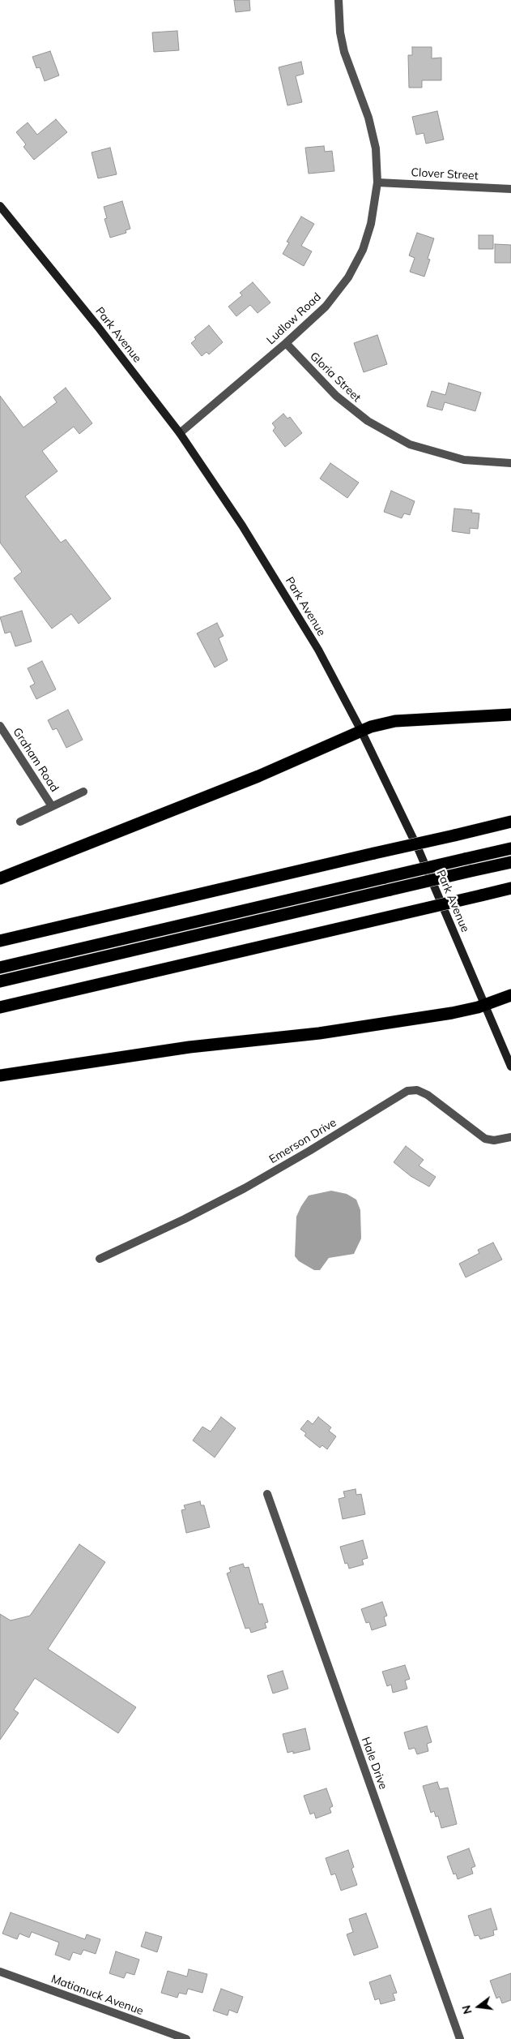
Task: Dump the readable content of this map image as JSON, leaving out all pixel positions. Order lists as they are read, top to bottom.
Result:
{
  "streets": {
    "main road": ["Park Avenue"],
    "street": [
      "Clover Street",
      "Ludlow Road",
      "Gloria Street",
      "Graham Road",
      "Emerson Drive",
      "Hale Drive",
      "Matianuck Avenue"
    ]
  },
  "crossings": [
    ["Clover Street", "Ludlow Road"],
    ["Ludlow Road", "Park Avenue"],
    ["Ludlow Road", "Gloria Street"]
  ],
  "north": "left"
}
